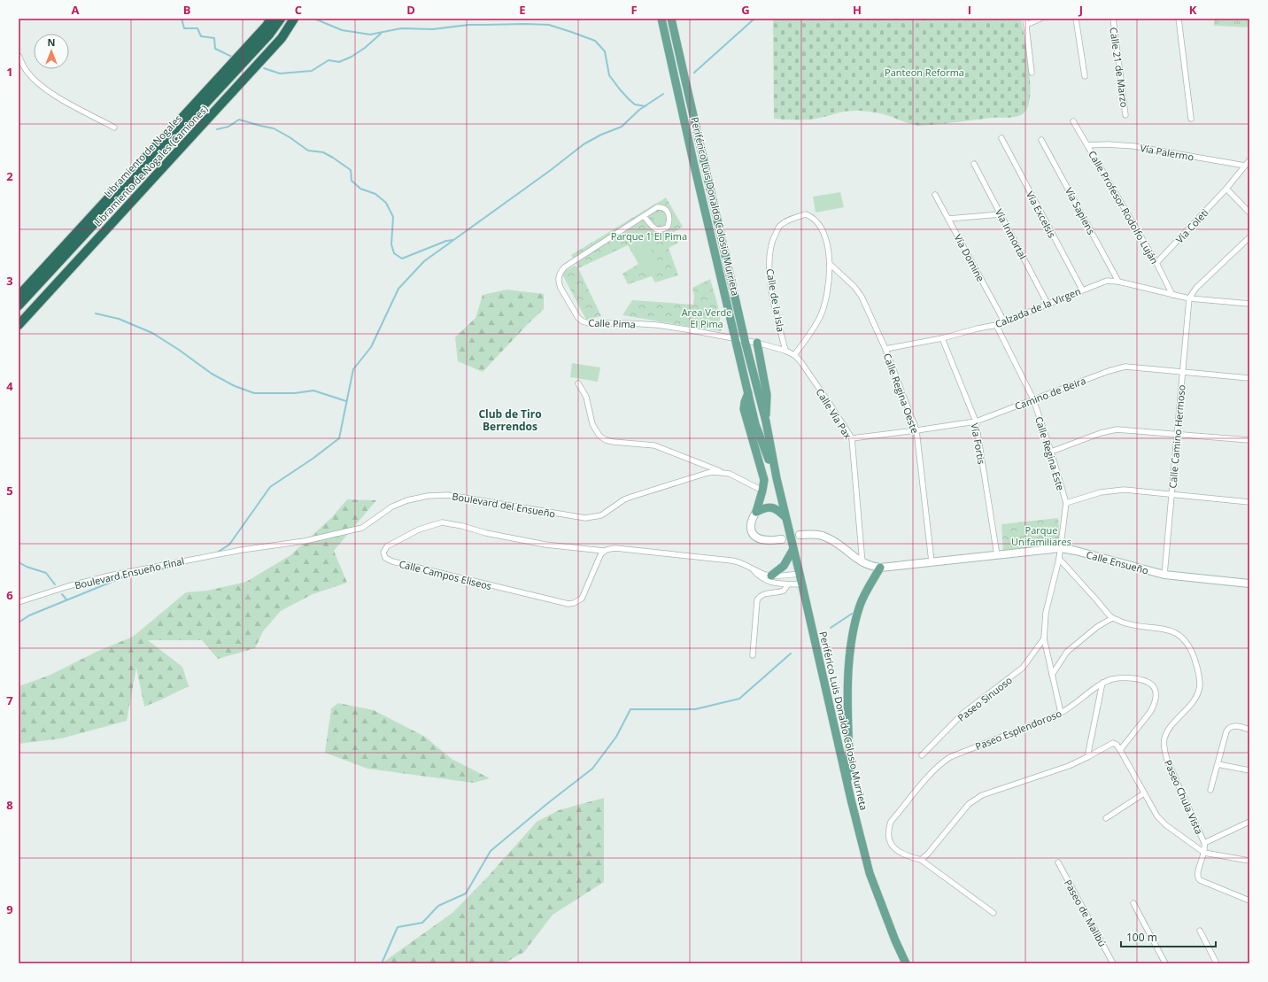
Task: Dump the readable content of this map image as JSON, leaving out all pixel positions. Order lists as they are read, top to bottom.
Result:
{
  "streets": {
    "highway": ["Libramiento de Nogales", "Libramiento de Nogales (Camiones)"],
    "main road": ["Periférico Luis Donaldo Colosio Murrieta"],
    "street": [
      "Calle 21 de Marzo",
      "Vía Palermo",
      "Calle Profesor Rodolfo Luján",
      "Vía Sapiens",
      "Vía Excelsis",
      "Vía Coleti",
      "Vía Inmortal",
      "Vía Domine",
      "Calle de la Isla",
      "Calzada de la Virgen",
      "Calle Pima",
      "Calle Regina Oeste",
      "Camino de Beira",
      "Calle Vía Pax",
      "Calle Camino Hermoso",
      "Vía Fortis",
      "Calle Regina Este",
      "Boulevard del Ensueño",
      "Calle Ensueño",
      "Boulevard Ensueño Final",
      "Calle Campos Eliseos",
      "Paseo Sinuoso",
      "Paseo Esplendoroso",
      "Paseo Chula Vista",
      "Paseo de Malibú"
    ]
  },
  "crossings": [
    ["Vía Palermo", "Calle Profesor Rodolfo Luján"],
    ["Vía Palermo", "Vía Coleti"],
    ["Periférico Luis Donaldo Colosio Murrieta", "Calle Pima"],
    ["Periférico Luis Donaldo Colosio Murrieta", "Calle Vía Pax"],
    ["Periférico Luis Donaldo Colosio Murrieta", "Calle Campos Eliseos"],
    ["Calle Profesor Rodolfo Luján", "Vía Coleti"],
    ["Calle Profesor Rodolfo Luján", "Calzada de la Virgen"],
    ["Vía Sapiens", "Calzada de la Virgen"],
    ["Vía Excelsis", "Calzada de la Virgen"],
    ["Vía Inmortal", "Calzada de la Virgen"],
    ["Vía Domine", "Calzada de la Virgen"],
    ["Calle de la Isla", "Calle Regina Oeste"],
    ["Calle de la Isla", "Calle Vía Pax"],
    ["Calzada de la Virgen", "Calle Regina Oeste"],
    ["Calzada de la Virgen", "Calle Camino Hermoso"],
    ["Calzada de la Virgen", "Vía Fortis"],
    ["Calzada de la Virgen", "Calle Regina Este"],
    ["Calle Pima", "Calle Vía Pax"],
    ["Calle Regina Oeste", "Camino de Beira"],
    ["Calle Regina Oeste", "Calle Ensueño"],
    ["Camino de Beira", "Calle Vía Pax"],
    ["Camino de Beira", "Calle Camino Hermoso"],
    ["Camino de Beira", "Vía Fortis"],
    ["Camino de Beira", "Calle Regina Este"],
    ["Calle Camino Hermoso", "Calle Ensueño"],
    ["Vía Fortis", "Calle Ensueño"],
    ["Calle Regina Este", "Calle Ensueño"],
    ["Boulevard del Ensueño", "Boulevard Ensueño Final"]
  ],
  "districts": ["Club de Tiro Berrendos"],
  "parks": [
    "Panteon Reforma",
    "Parque 1 El Pima",
    "Area Verde El Pima",
    "Parque Unifamiliares"
  ],
  "scale_bar": "100 m",
  "north": "top",
  "grid": {
    "columns": [
      "A",
      "B",
      "C",
      "D",
      "E",
      "F",
      "G",
      "H",
      "I",
      "J",
      "K"
    ],
    "rows": [
      "1",
      "2",
      "3",
      "4",
      "5",
      "6",
      "7",
      "8",
      "9"
    ]
  }
}
